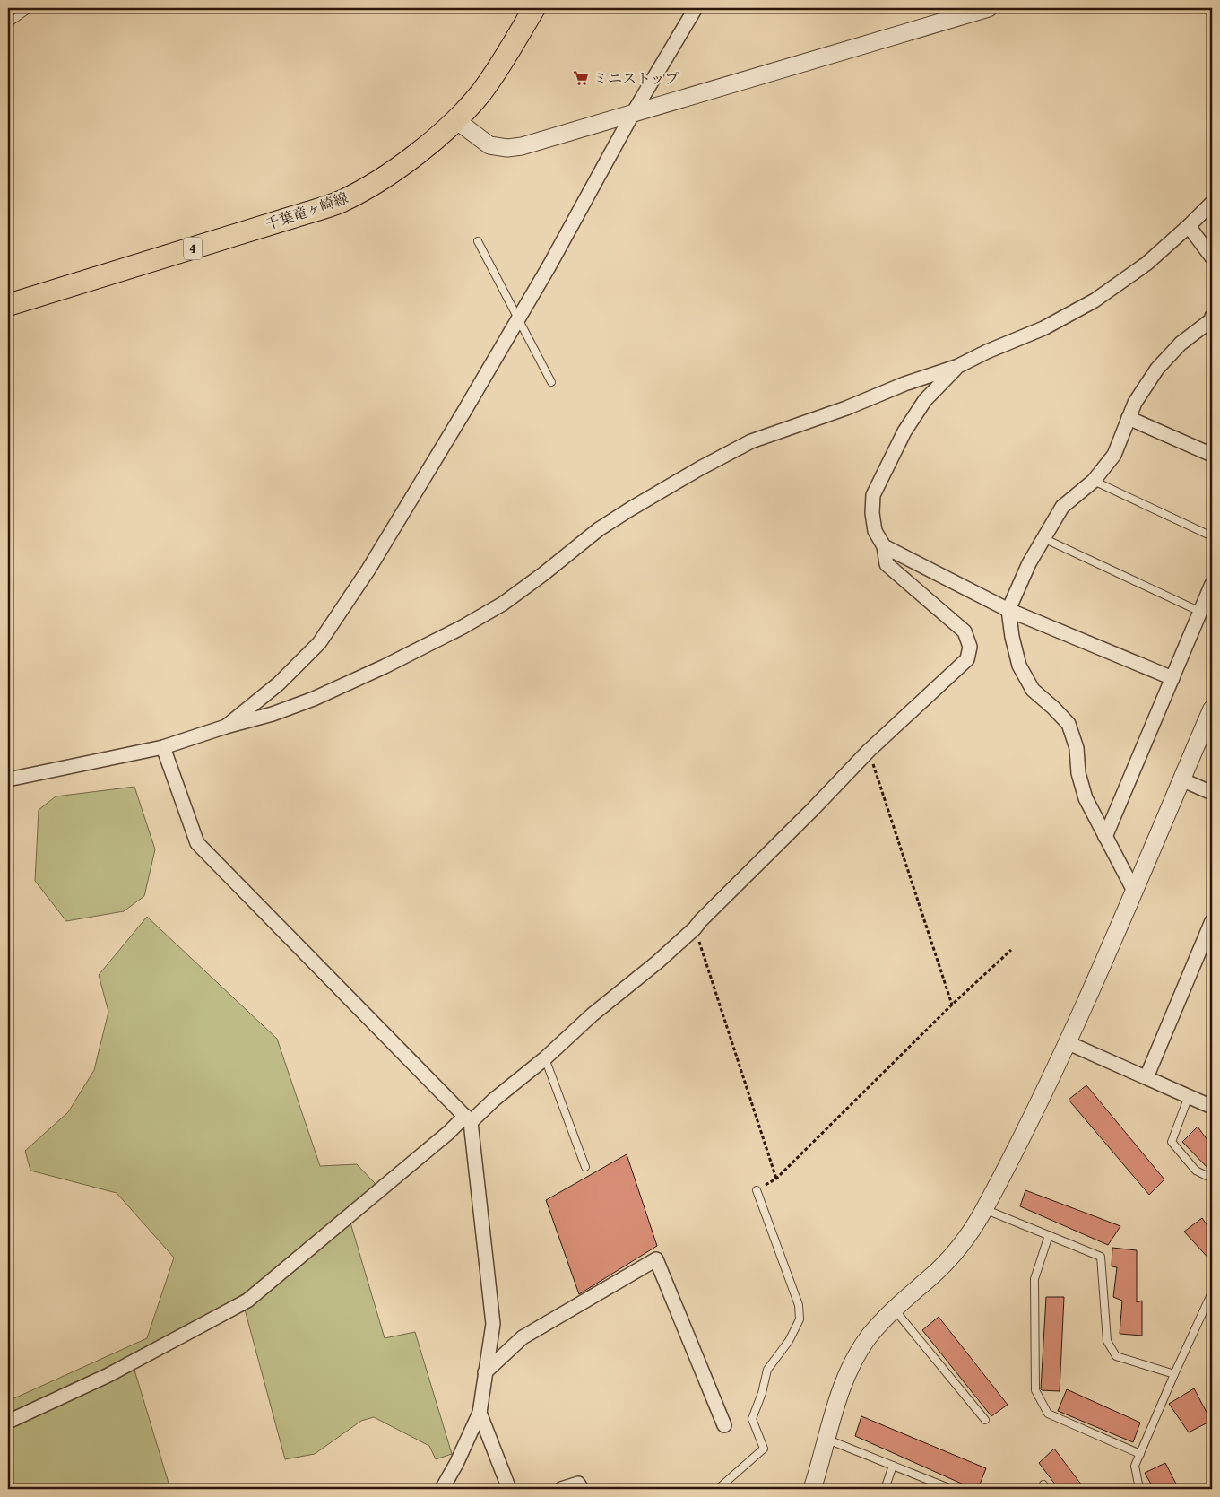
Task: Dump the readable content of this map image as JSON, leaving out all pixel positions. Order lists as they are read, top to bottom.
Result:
{
  "streets": {
    "main road": ["千葉竜ヶ崎線", "4"]
  },
  "places": {
    "supermarket": ["ミニストップ"]
  }
}
